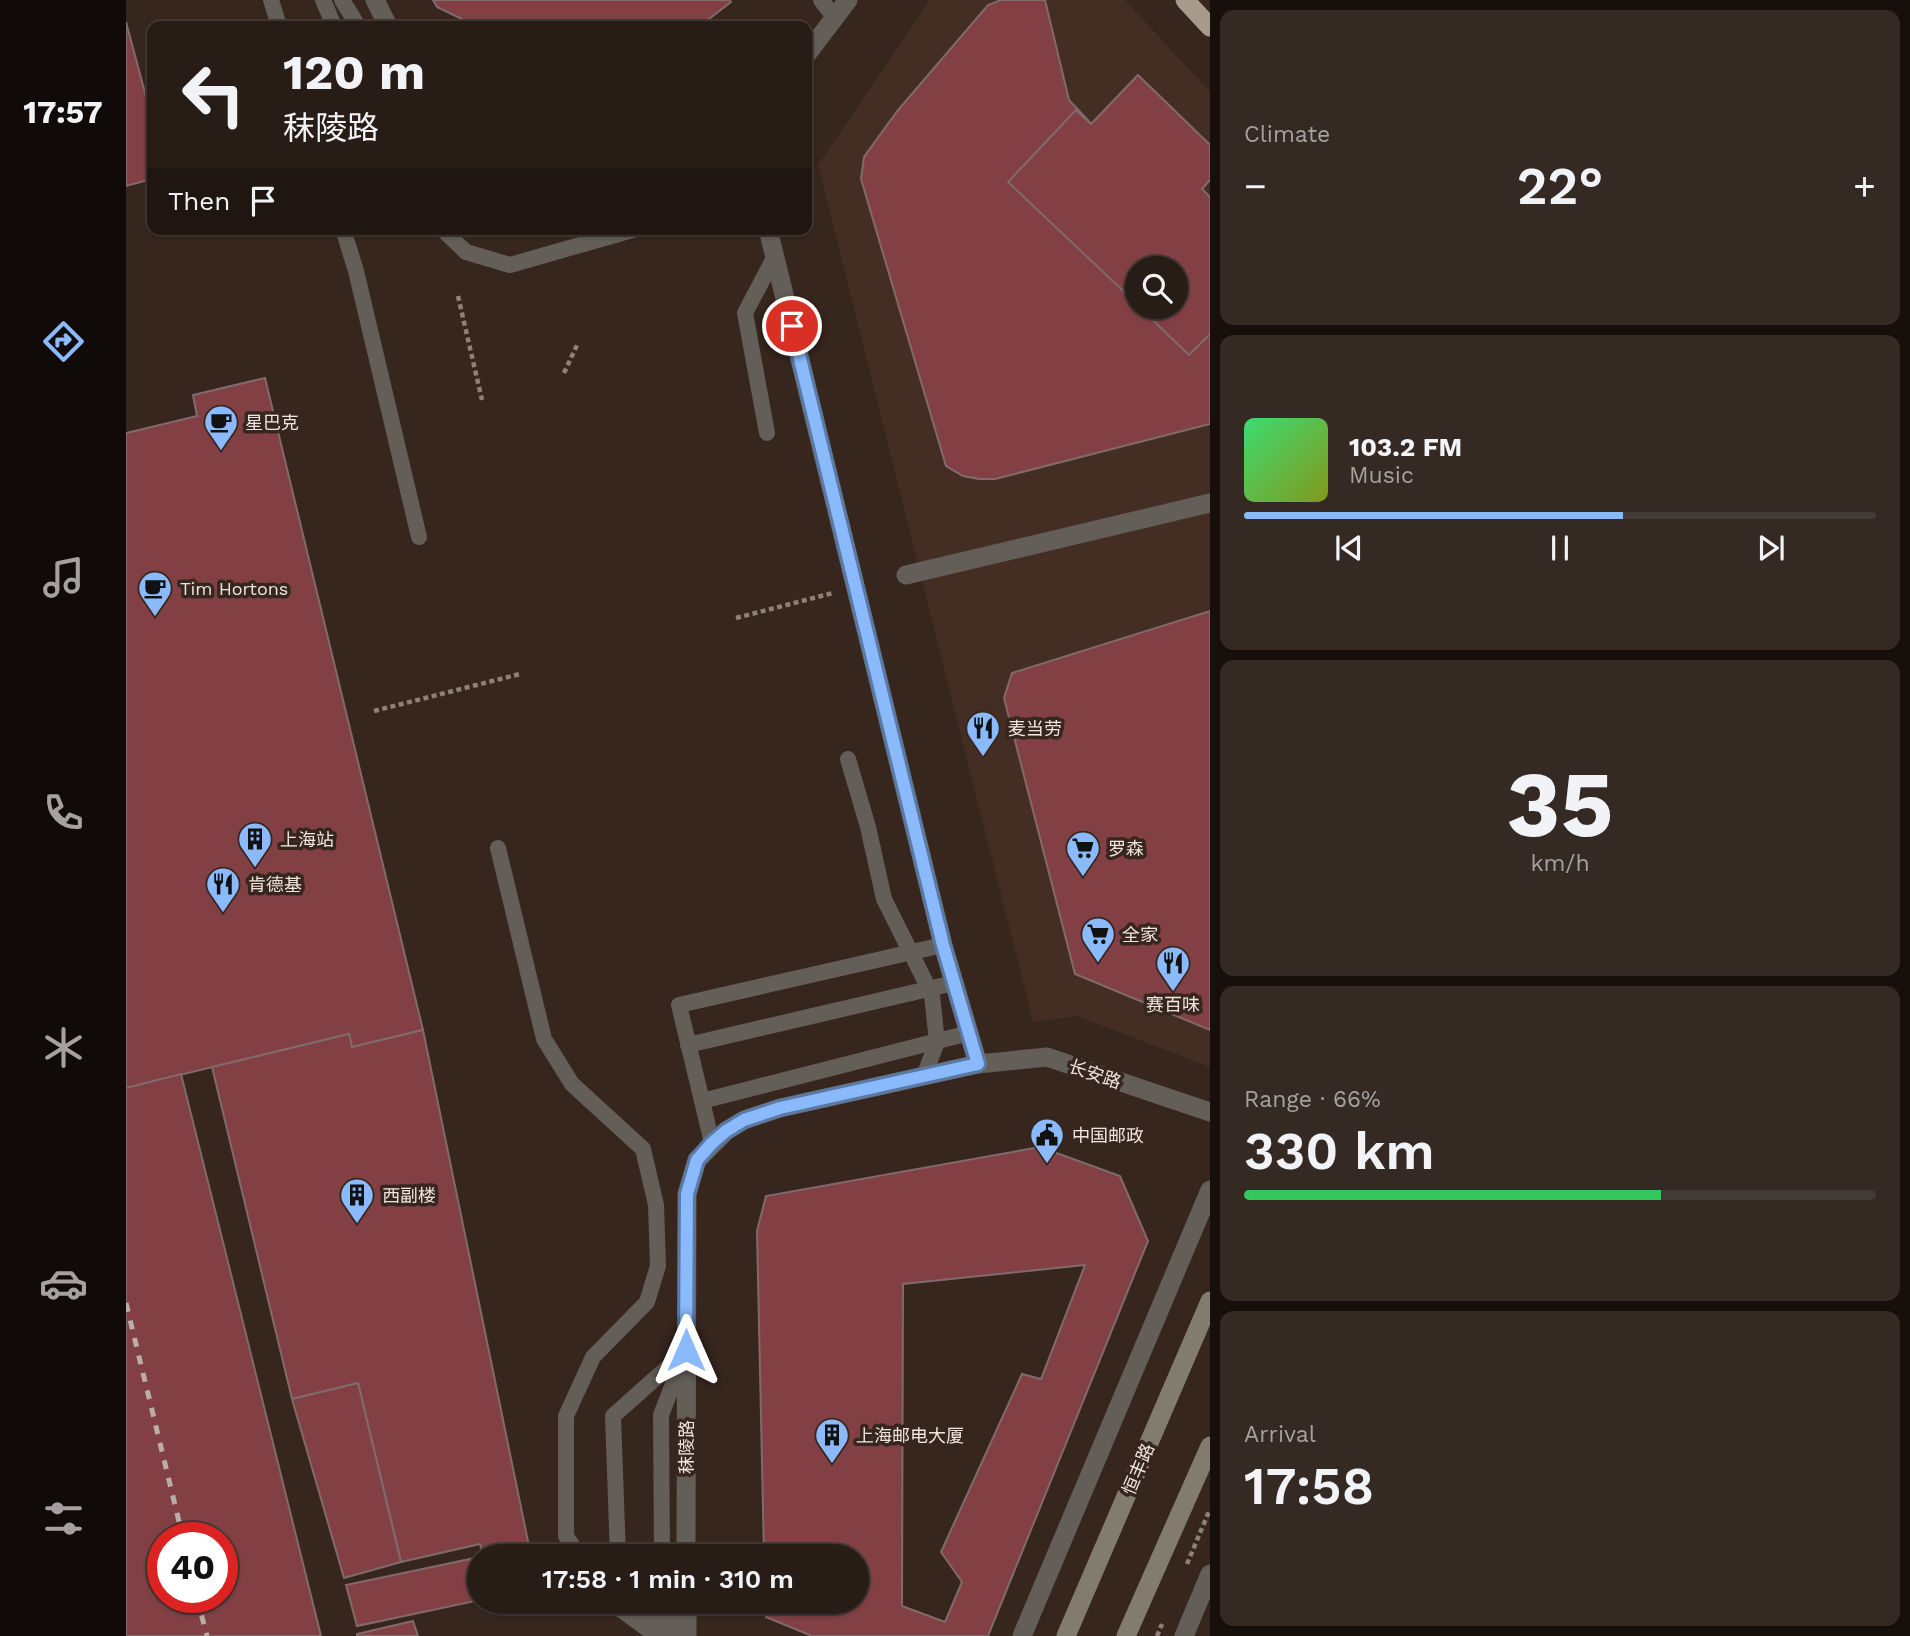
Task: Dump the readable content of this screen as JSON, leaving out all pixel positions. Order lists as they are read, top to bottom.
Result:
{
  "streets": {
    "main road": ["恒丰路"],
    "street": ["长安路", "秣陵路"]
  },
  "crossings": [
    ["长安路", "秣陵路"]
  ],
  "places": {
    "cafe": ["星巴克", "Tim Hortons"],
    "restaurant": ["麦当劳", "肯德基", "赛百味"],
    "building": ["上海站", "西副楼", "上海邮电大厦"],
    "supermarket": ["罗森", "全家"],
    "public building": ["中国邮政"]
  },
  "page": {
    "tabs": "17:57",
    "tile": [
      "Climate",
      ["35", "km/h"],
      ["Range · 66%", "330 km"],
      ["Arrival", "17:58"]
    ],
    "turn": ["120 m", "秣陵路"],
    "heat": ["−", "22°", "+"],
    "then": "Then",
    "song": ["103.2 FM", "Music"],
    "limit": "40",
    "trip": "17:58 · 1 min · 310 m"
  }
}
